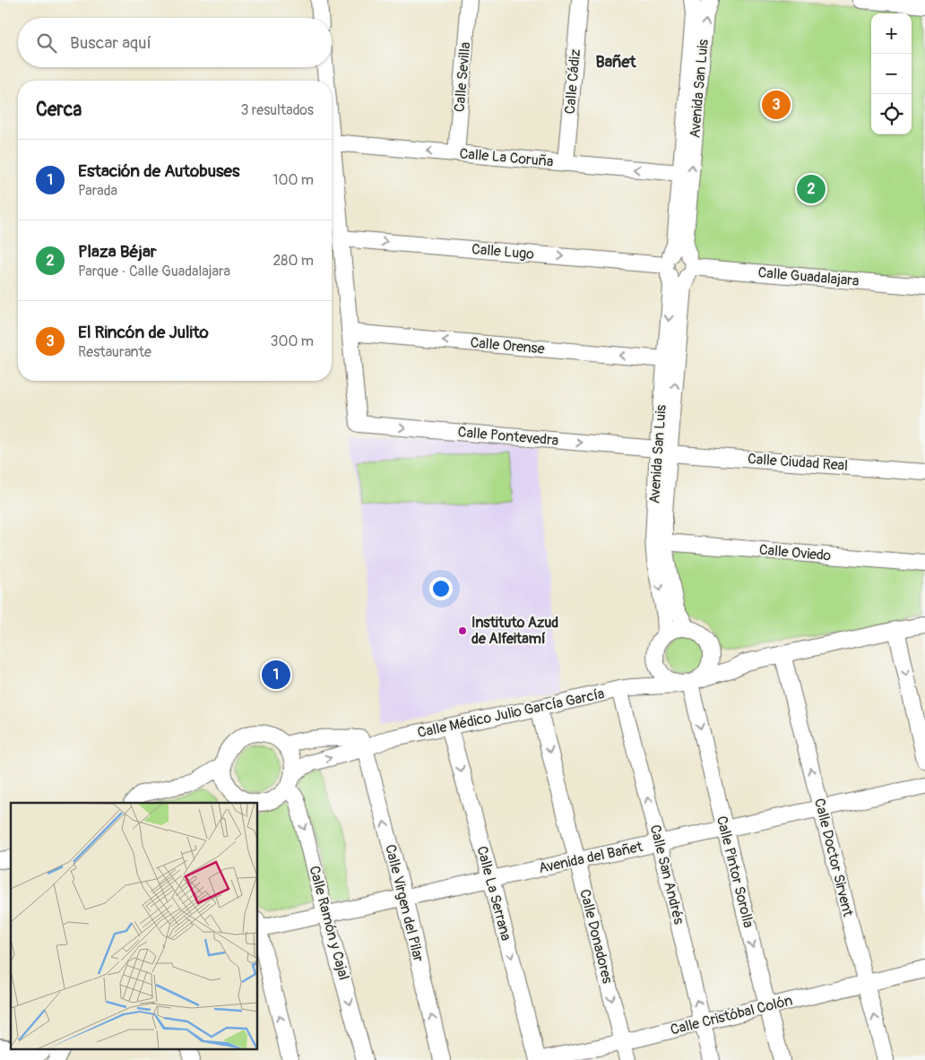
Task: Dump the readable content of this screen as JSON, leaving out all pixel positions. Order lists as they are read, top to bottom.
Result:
{
  "streets": {
    "street": [
      "Calle Sevilla",
      "Calle Cádiz",
      "Avenida San Luis",
      "Calle La Coruña",
      "Calle Lugo",
      "Calle Guadalajara",
      "Calle Orense",
      "Calle Pontevedra",
      "Calle Ciudad Real",
      "Calle Oviedo",
      "Calle Médico Julio García García",
      "Avenida del Bañet",
      "Calle Doctor Sirvent",
      "Calle Pintor Sorolla",
      "Calle San Andrés",
      "Calle La Serrana",
      "Calle Virgen del Pilar",
      "Calle Ramón y Cajal",
      "Calle Donadores",
      "Calle Cristóbal Colón"
    ]
  },
  "crossings": [
    ["Calle Sevilla", "Calle La Coruña"],
    ["Calle Cádiz", "Calle La Coruña"],
    ["Avenida San Luis", "Calle La Coruña"],
    ["Avenida San Luis", "Calle Lugo"],
    ["Avenida San Luis", "Calle Guadalajara"],
    ["Avenida San Luis", "Calle Orense"],
    ["Avenida San Luis", "Calle Pontevedra"],
    ["Avenida San Luis", "Calle Ciudad Real"],
    ["Avenida San Luis", "Calle Oviedo"],
    ["Avenida San Luis", "Calle Médico Julio García García"],
    ["Avenida San Luis", "Calle Pintor Sorolla"],
    ["Calle Lugo", "Calle Guadalajara"],
    ["Calle Orense", "Calle Pontevedra"],
    ["Calle Pontevedra", "Calle Ciudad Real"],
    ["Calle Médico Julio García García", "Calle Doctor Sirvent"],
    ["Calle Médico Julio García García", "Calle Pintor Sorolla"],
    ["Calle Médico Julio García García", "Calle San Andrés"],
    ["Calle Médico Julio García García", "Calle La Serrana"],
    ["Calle Médico Julio García García", "Calle Virgen del Pilar"],
    ["Calle Médico Julio García García", "Calle Ramón y Cajal"],
    ["Calle Médico Julio García García", "Calle Donadores"],
    ["Avenida del Bañet", "Calle Doctor Sirvent"],
    ["Avenida del Bañet", "Calle Pintor Sorolla"],
    ["Avenida del Bañet", "Calle San Andrés"],
    ["Avenida del Bañet", "Calle La Serrana"],
    ["Avenida del Bañet", "Calle Virgen del Pilar"],
    ["Avenida del Bañet", "Calle Ramón y Cajal"],
    ["Avenida del Bañet", "Calle Donadores"],
    ["Calle Doctor Sirvent", "Calle Cristóbal Colón"],
    ["Calle Pintor Sorolla", "Calle Cristóbal Colón"],
    ["Calle San Andrés", "Calle Cristóbal Colón"],
    ["Calle La Serrana", "Calle Cristóbal Colón"],
    ["Calle Donadores", "Calle Cristóbal Colón"]
  ],
  "one_way": [
    "Calle La Coruña",
    "Calle Lugo",
    "Calle Orense",
    "Calle Pontevedra",
    "Calle Pintor Sorolla",
    "Calle San Andrés",
    "Calle La Serrana",
    "Calle Virgen del Pilar",
    "Calle Donadores"
  ],
  "districts": ["Bañet"],
  "places": ["Instituto Azud de Alfeitamí"],
  "page": {
    "map_buttons": ["+", "−"],
    "search": "Buscar aquí",
    "heading": ["Cerca", "3 resultados"],
    "pins": ["3", "2", "1"],
    "list": [
      {
        "mark": "1",
        "name": "Estación de Autobuses",
        "note": "Parada",
        "value": "100 m"
      },
      {
        "mark": "2",
        "name": "Plaza Béjar",
        "note": "Parque · Calle Guadalajara",
        "value": "280 m"
      },
      {
        "mark": "3",
        "name": "El Rincón de Julito",
        "note": "Restaurante",
        "value": "300 m"
      }
    ]
  }
}
